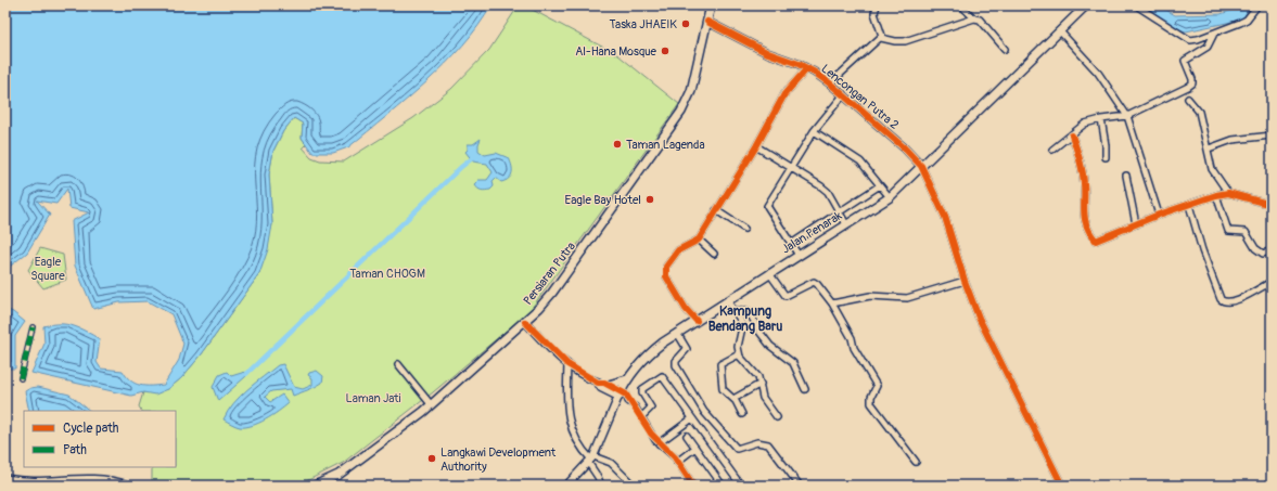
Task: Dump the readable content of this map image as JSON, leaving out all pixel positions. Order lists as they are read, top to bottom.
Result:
{
  "streets": {
    "main road": ["Jalan Penarak", "Persiaran Putra"],
    "street": ["Lencongan Putra 2"]
  },
  "crossings": [
    ["Lencongan Putra 2", "Jalan Penarak"],
    ["Lencongan Putra 2", "Persiaran Putra"]
  ],
  "districts": ["Kampung Bendang Baru"],
  "parks": ["Eagle Square", "Taman CHOGM", "Laman Jati"],
  "places": [
    "Taska JHAEIK",
    "Al-Hana Mosque",
    "Taman Lagenda",
    "Eagle Bay Hotel",
    "Langkawi Development Authority"
  ],
  "legend": ["Cycle path", "Path"]
}
